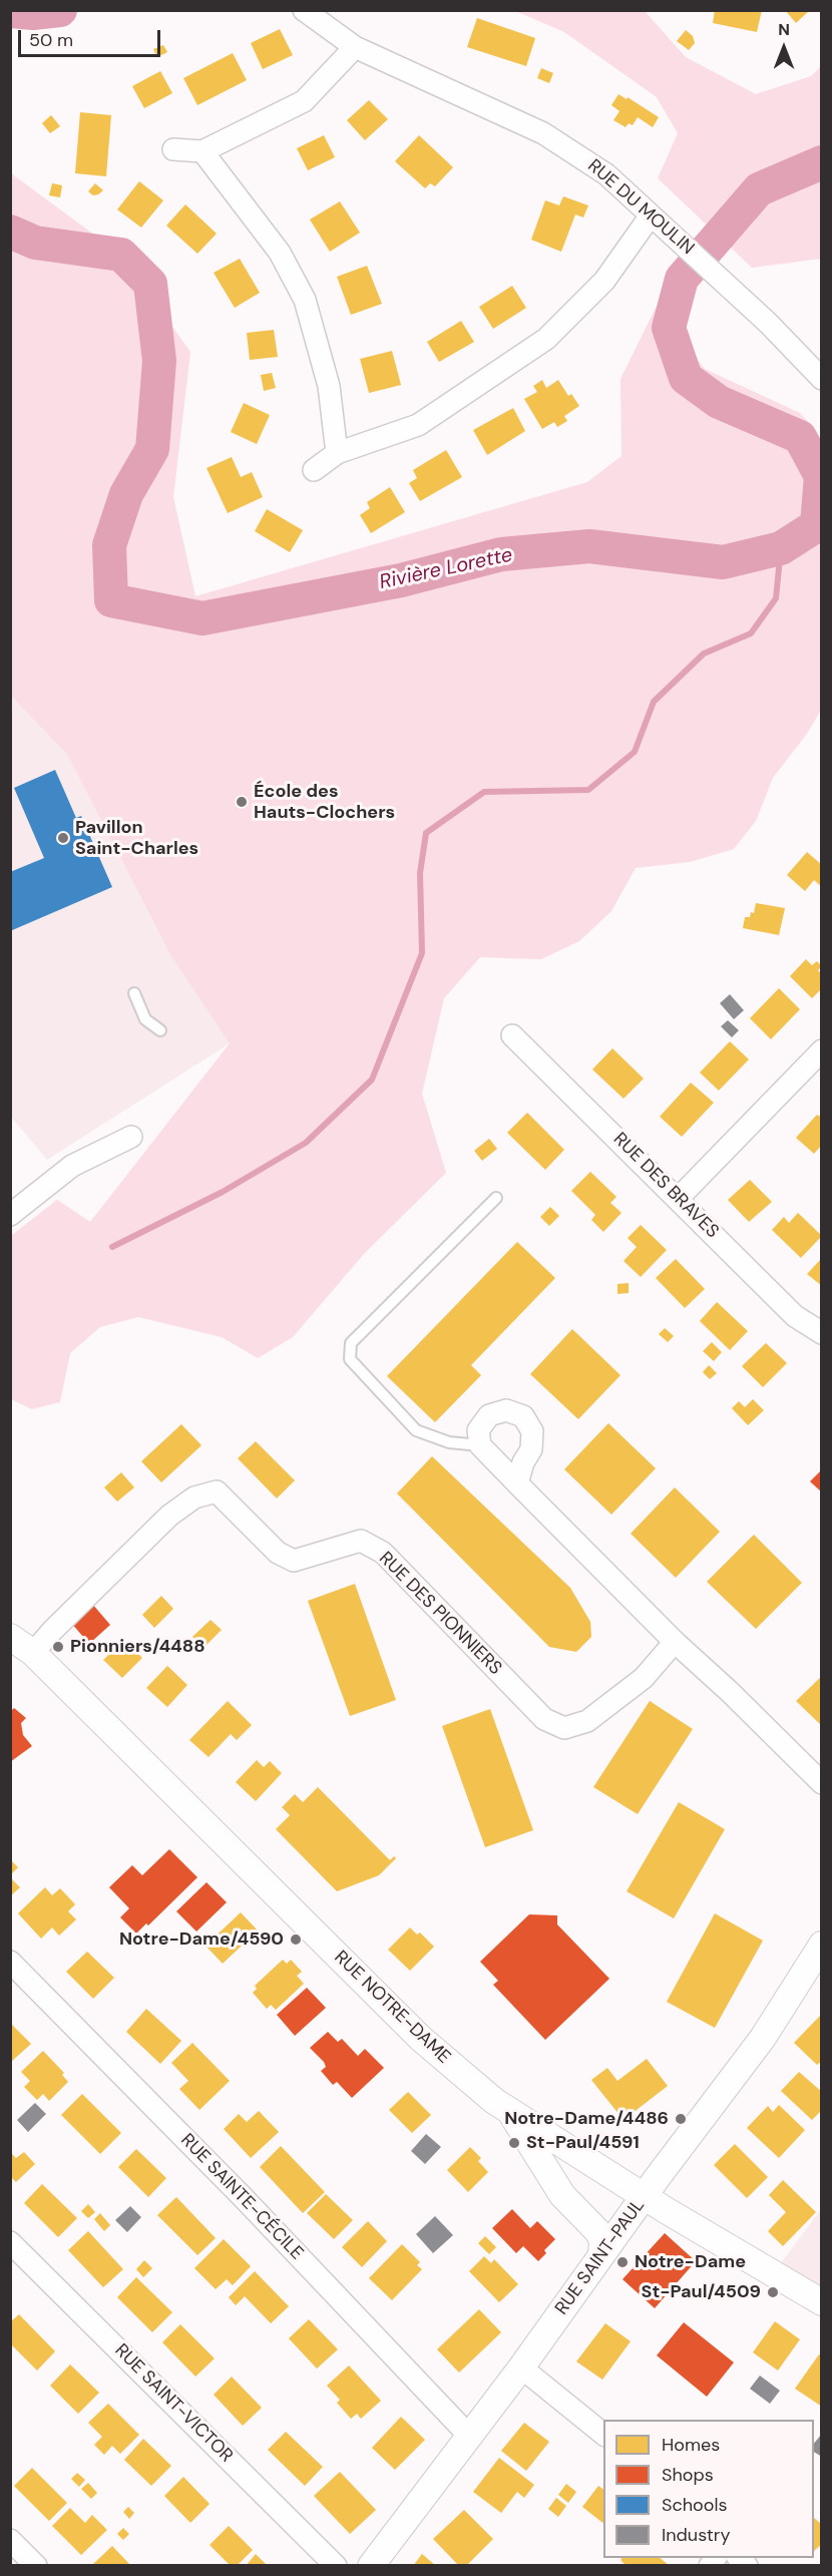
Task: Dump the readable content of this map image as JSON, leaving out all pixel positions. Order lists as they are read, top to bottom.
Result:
{
  "streets": {
    "street": [
      "RUE DU MOULIN",
      "RUE DES BRAVES",
      "RUE DES PIONNIERS",
      "RUE NOTRE-DAME",
      "RUE SAINTE-CÉCILE",
      "RUE SAINT-PAUL",
      "RUE SAINT-VICTOR"
    ]
  },
  "crossings": [
    ["RUE DES PIONNIERS", "RUE NOTRE-DAME"],
    ["RUE NOTRE-DAME", "RUE SAINT-PAUL"],
    ["RUE SAINTE-CÉCILE", "RUE SAINT-PAUL"]
  ],
  "water": ["Rivière Lorette"],
  "places": [
    "École des Hauts-Clochers",
    "Pavillon Saint-Charles",
    "Pionniers/4488",
    "Notre-Dame/4590",
    "Notre-Dame/4486",
    "St-Paul/4591",
    "Notre-Dame",
    "St-Paul/4509"
  ],
  "legend": [
    "Homes",
    "Shops",
    "Schools",
    "Industry"
  ],
  "scale_bar": "50 m",
  "north": "top"
}
